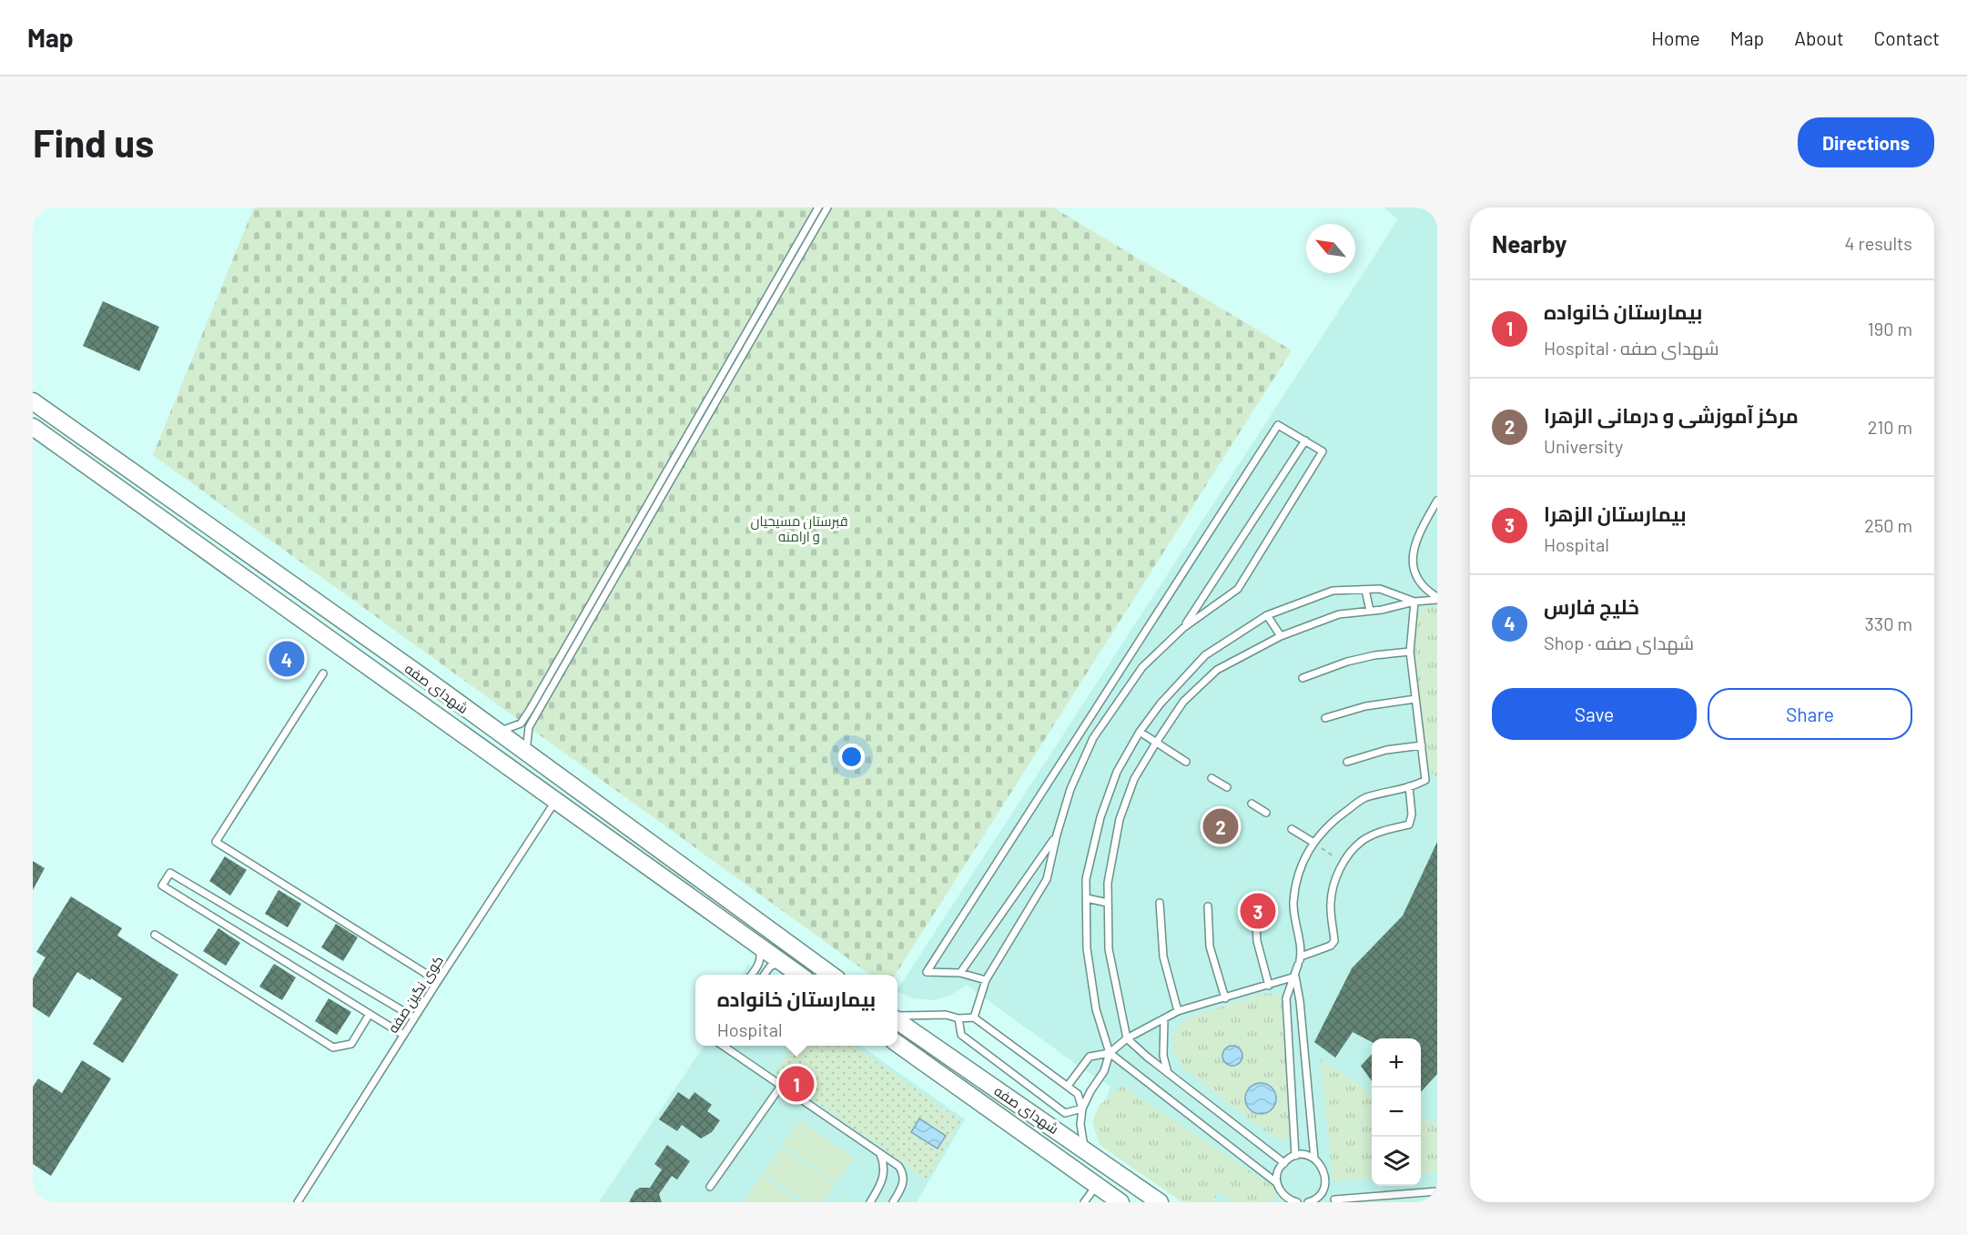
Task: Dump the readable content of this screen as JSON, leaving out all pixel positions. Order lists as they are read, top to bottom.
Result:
{
  "streets": {
    "main road": ["شهدای صفه"],
    "lane": ["کوی نگین صفه"]
  },
  "crossings": [
    ["شهدای صفه", "کوی نگین صفه"]
  ],
  "parks": ["قبرستان مسیحیان و ارامنه"],
  "north": "top left",
  "page": {
    "header": "Map",
    "nav": [
      "Home",
      "Map",
      "About",
      "Contact"
    ],
    "buttons": [
      "Directions",
      ["Save", "Share"]
    ],
    "title": "Find us",
    "heading": ["Nearby", "4 results"],
    "list": [
      {
        "mark": "1",
        "name": "بیمارستان خانواده",
        "note": "Hospital · شهدای صفه",
        "value": "190 m"
      },
      {
        "mark": "2",
        "name": "مرکز آموزشی و درمانی الزهرا",
        "note": "University",
        "value": "210 m"
      },
      {
        "mark": "3",
        "name": "بیمارستان الزهرا",
        "note": "Hospital",
        "value": "250 m"
      },
      {
        "mark": "4",
        "name": "خلیج فارس",
        "note": "Shop · شهدای صفه",
        "value": "330 m"
      }
    ],
    "pins": [
      "4",
      "2",
      "3",
      "1"
    ],
    "popup": ["بیمارستان خانواده", "Hospital"],
    "map_buttons": ["+", "−"]
  }
}
